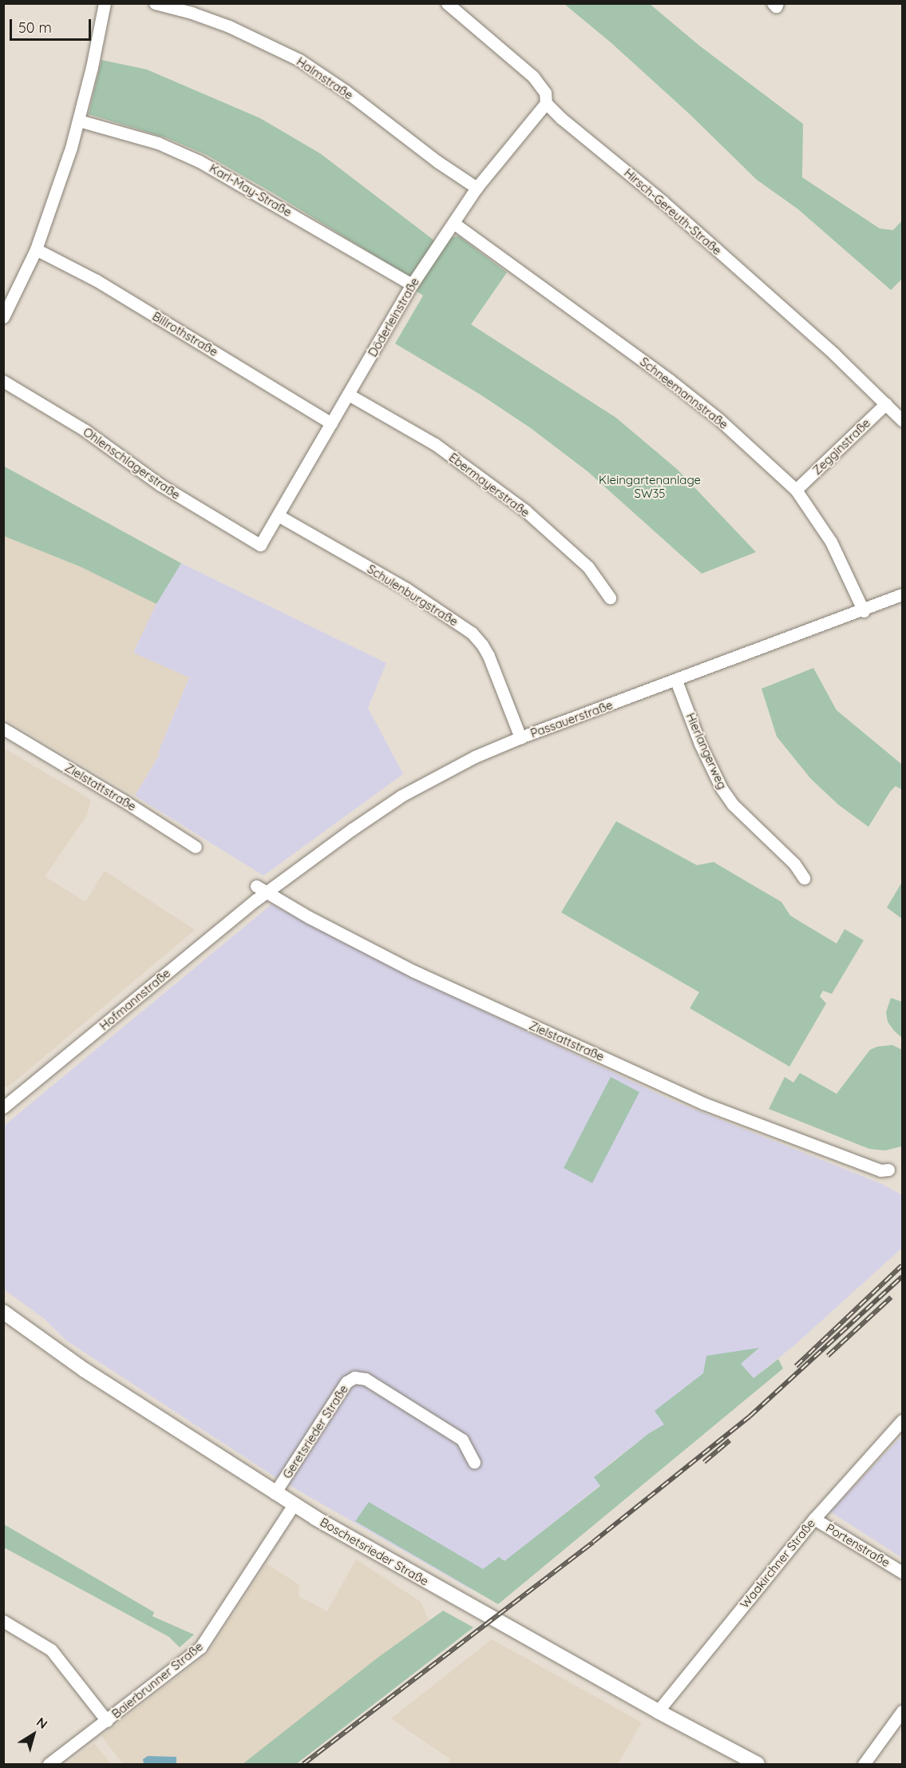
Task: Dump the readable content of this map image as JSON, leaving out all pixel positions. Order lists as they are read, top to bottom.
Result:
{
  "streets": {
    "main road": ["Boschetsrieder Straße"],
    "street": [
      "Halmstraße",
      "Karl-May-Straße",
      "Hirsch-Gereuth-Straße",
      "Döderleinstraße",
      "Billrothstraße",
      "Schneemannstraße",
      "Zegginstraße",
      "Ohlenschlagerstraße",
      "Ebermayerstraße",
      "Schulenburgstraße",
      "Passauerstraße",
      "Hierlangerweg",
      "Zielstattstraße",
      "Hofmannstraße",
      "Geretsrieder Straße",
      "Portenstraße",
      "Waakirchner Straße",
      "Baierbrunner Straße"
    ]
  },
  "crossings": [
    ["Halmstraße", "Döderleinstraße"],
    ["Karl-May-Straße", "Döderleinstraße"],
    ["Hirsch-Gereuth-Straße", "Döderleinstraße"],
    ["Hirsch-Gereuth-Straße", "Zegginstraße"],
    ["Döderleinstraße", "Billrothstraße"],
    ["Döderleinstraße", "Schneemannstraße"],
    ["Döderleinstraße", "Ohlenschlagerstraße"],
    ["Döderleinstraße", "Ebermayerstraße"],
    ["Döderleinstraße", "Schulenburgstraße"],
    ["Schneemannstraße", "Zegginstraße"],
    ["Schneemannstraße", "Passauerstraße"],
    ["Schulenburgstraße", "Passauerstraße"],
    ["Passauerstraße", "Hierlangerweg"],
    ["Passauerstraße", "Zielstattstraße"],
    ["Passauerstraße", "Hofmannstraße"],
    ["Zielstattstraße", "Hofmannstraße"],
    ["Geretsrieder Straße", "Boschetsrieder Straße"],
    ["Portenstraße", "Waakirchner Straße"],
    ["Boschetsrieder Straße", "Waakirchner Straße"],
    ["Boschetsrieder Straße", "Baierbrunner Straße"]
  ],
  "parks": ["Kleingartenanlage SW35"],
  "scale_bar": "50 m",
  "north": "top right"
}
